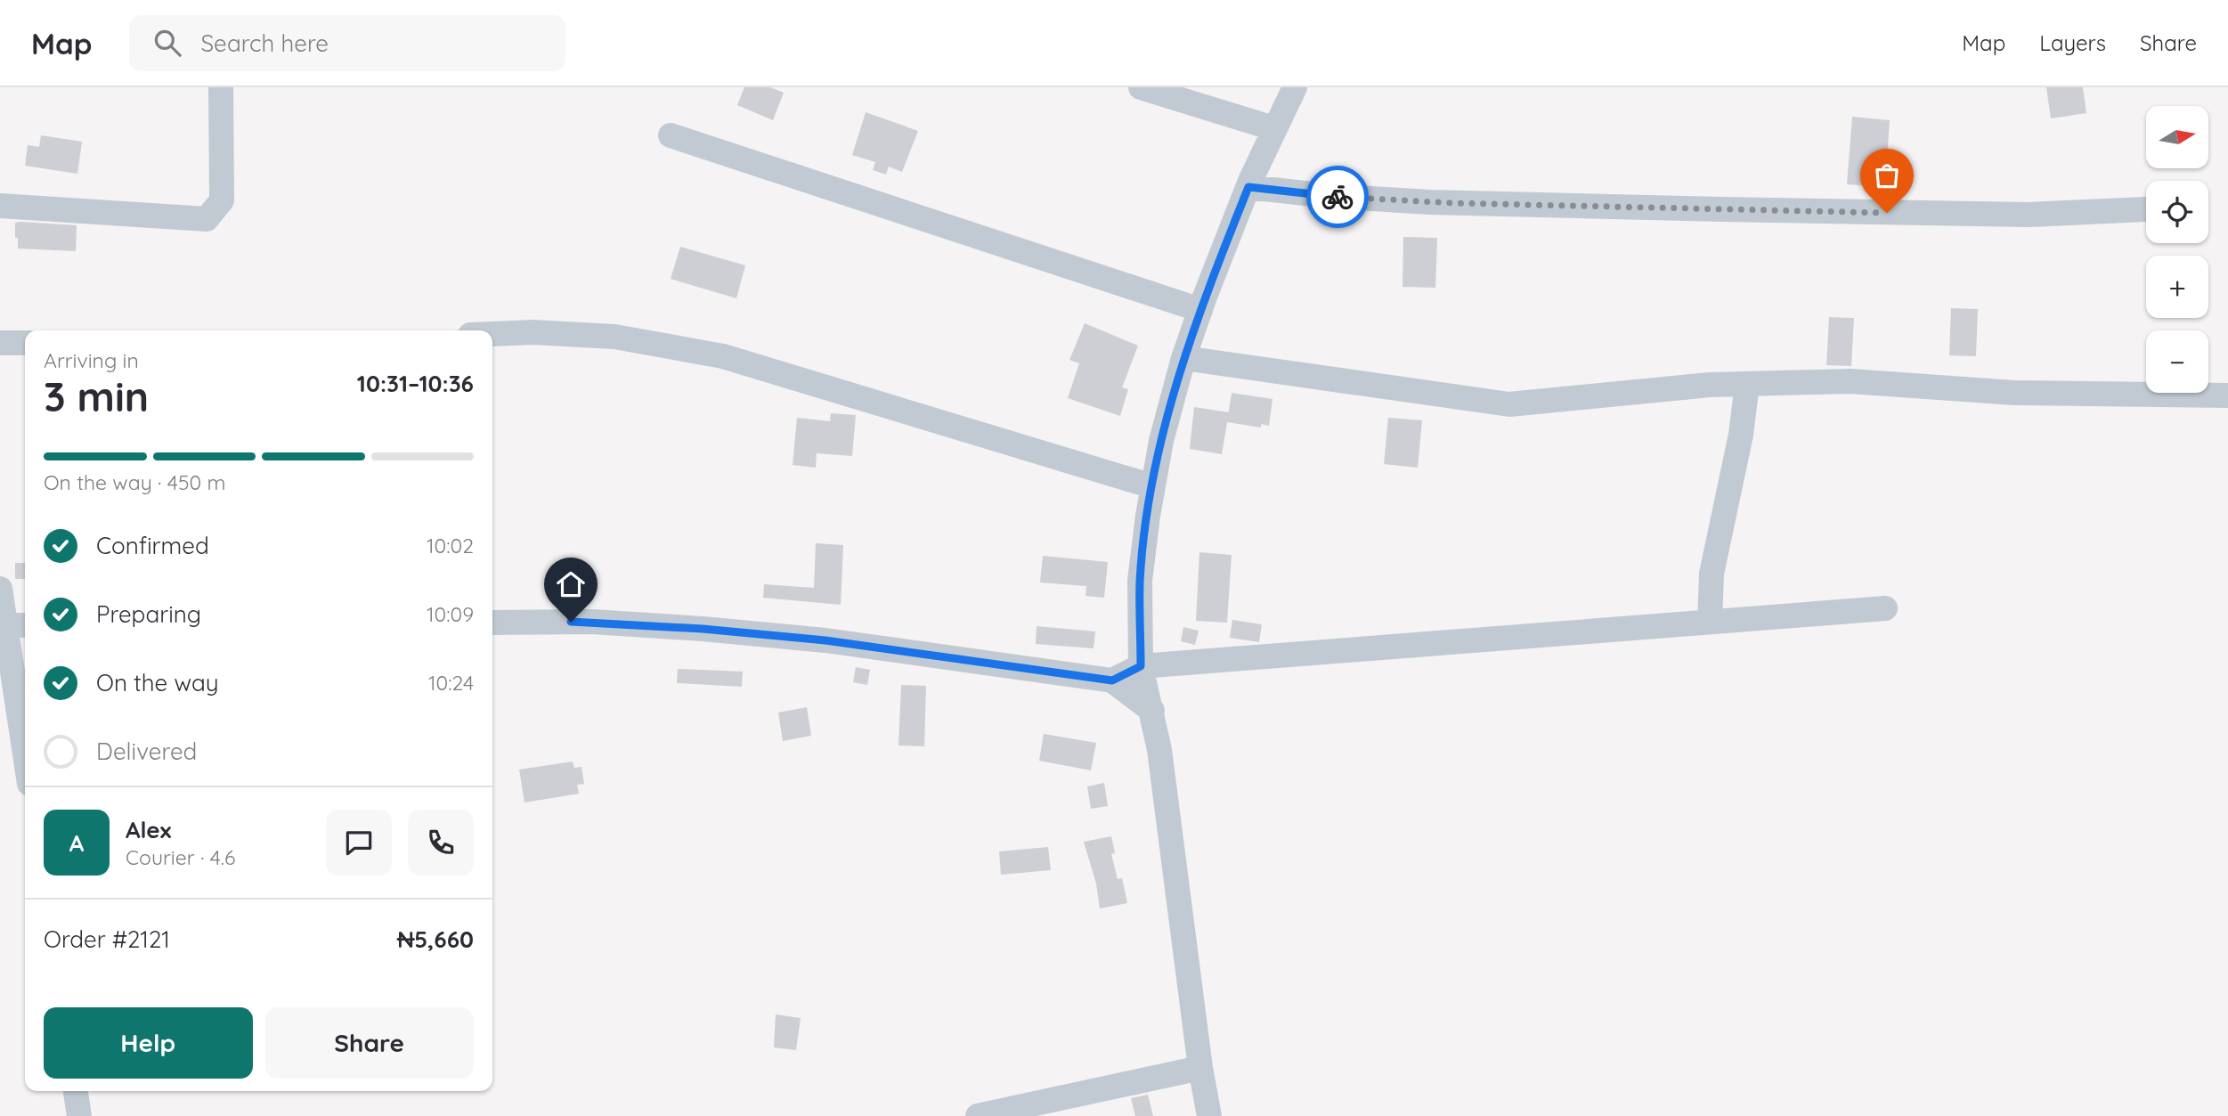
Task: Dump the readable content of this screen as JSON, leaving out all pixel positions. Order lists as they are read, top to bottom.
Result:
{
  "north": "right",
  "page": {
    "header": "Map",
    "search": "Search here",
    "nav": ["Map", "Layers", "Share"],
    "map_buttons": ["+", "−"],
    "heading": ["3 min", "Arriving in", "10:31–10:36"],
    "panel": [
      "Alex",
      "Courier · 4.6",
      "Order #2121",
      "₦5,660"
    ],
    "bar": "On the way · 450 m",
    "list": [
      ["Confirmed", "10:02"],
      ["Preparing", "10:09"],
      ["On the way", "10:24"],
      "Delivered"
    ],
    "round": "A",
    "buttons": ["Help", "Share"]
  }
}
